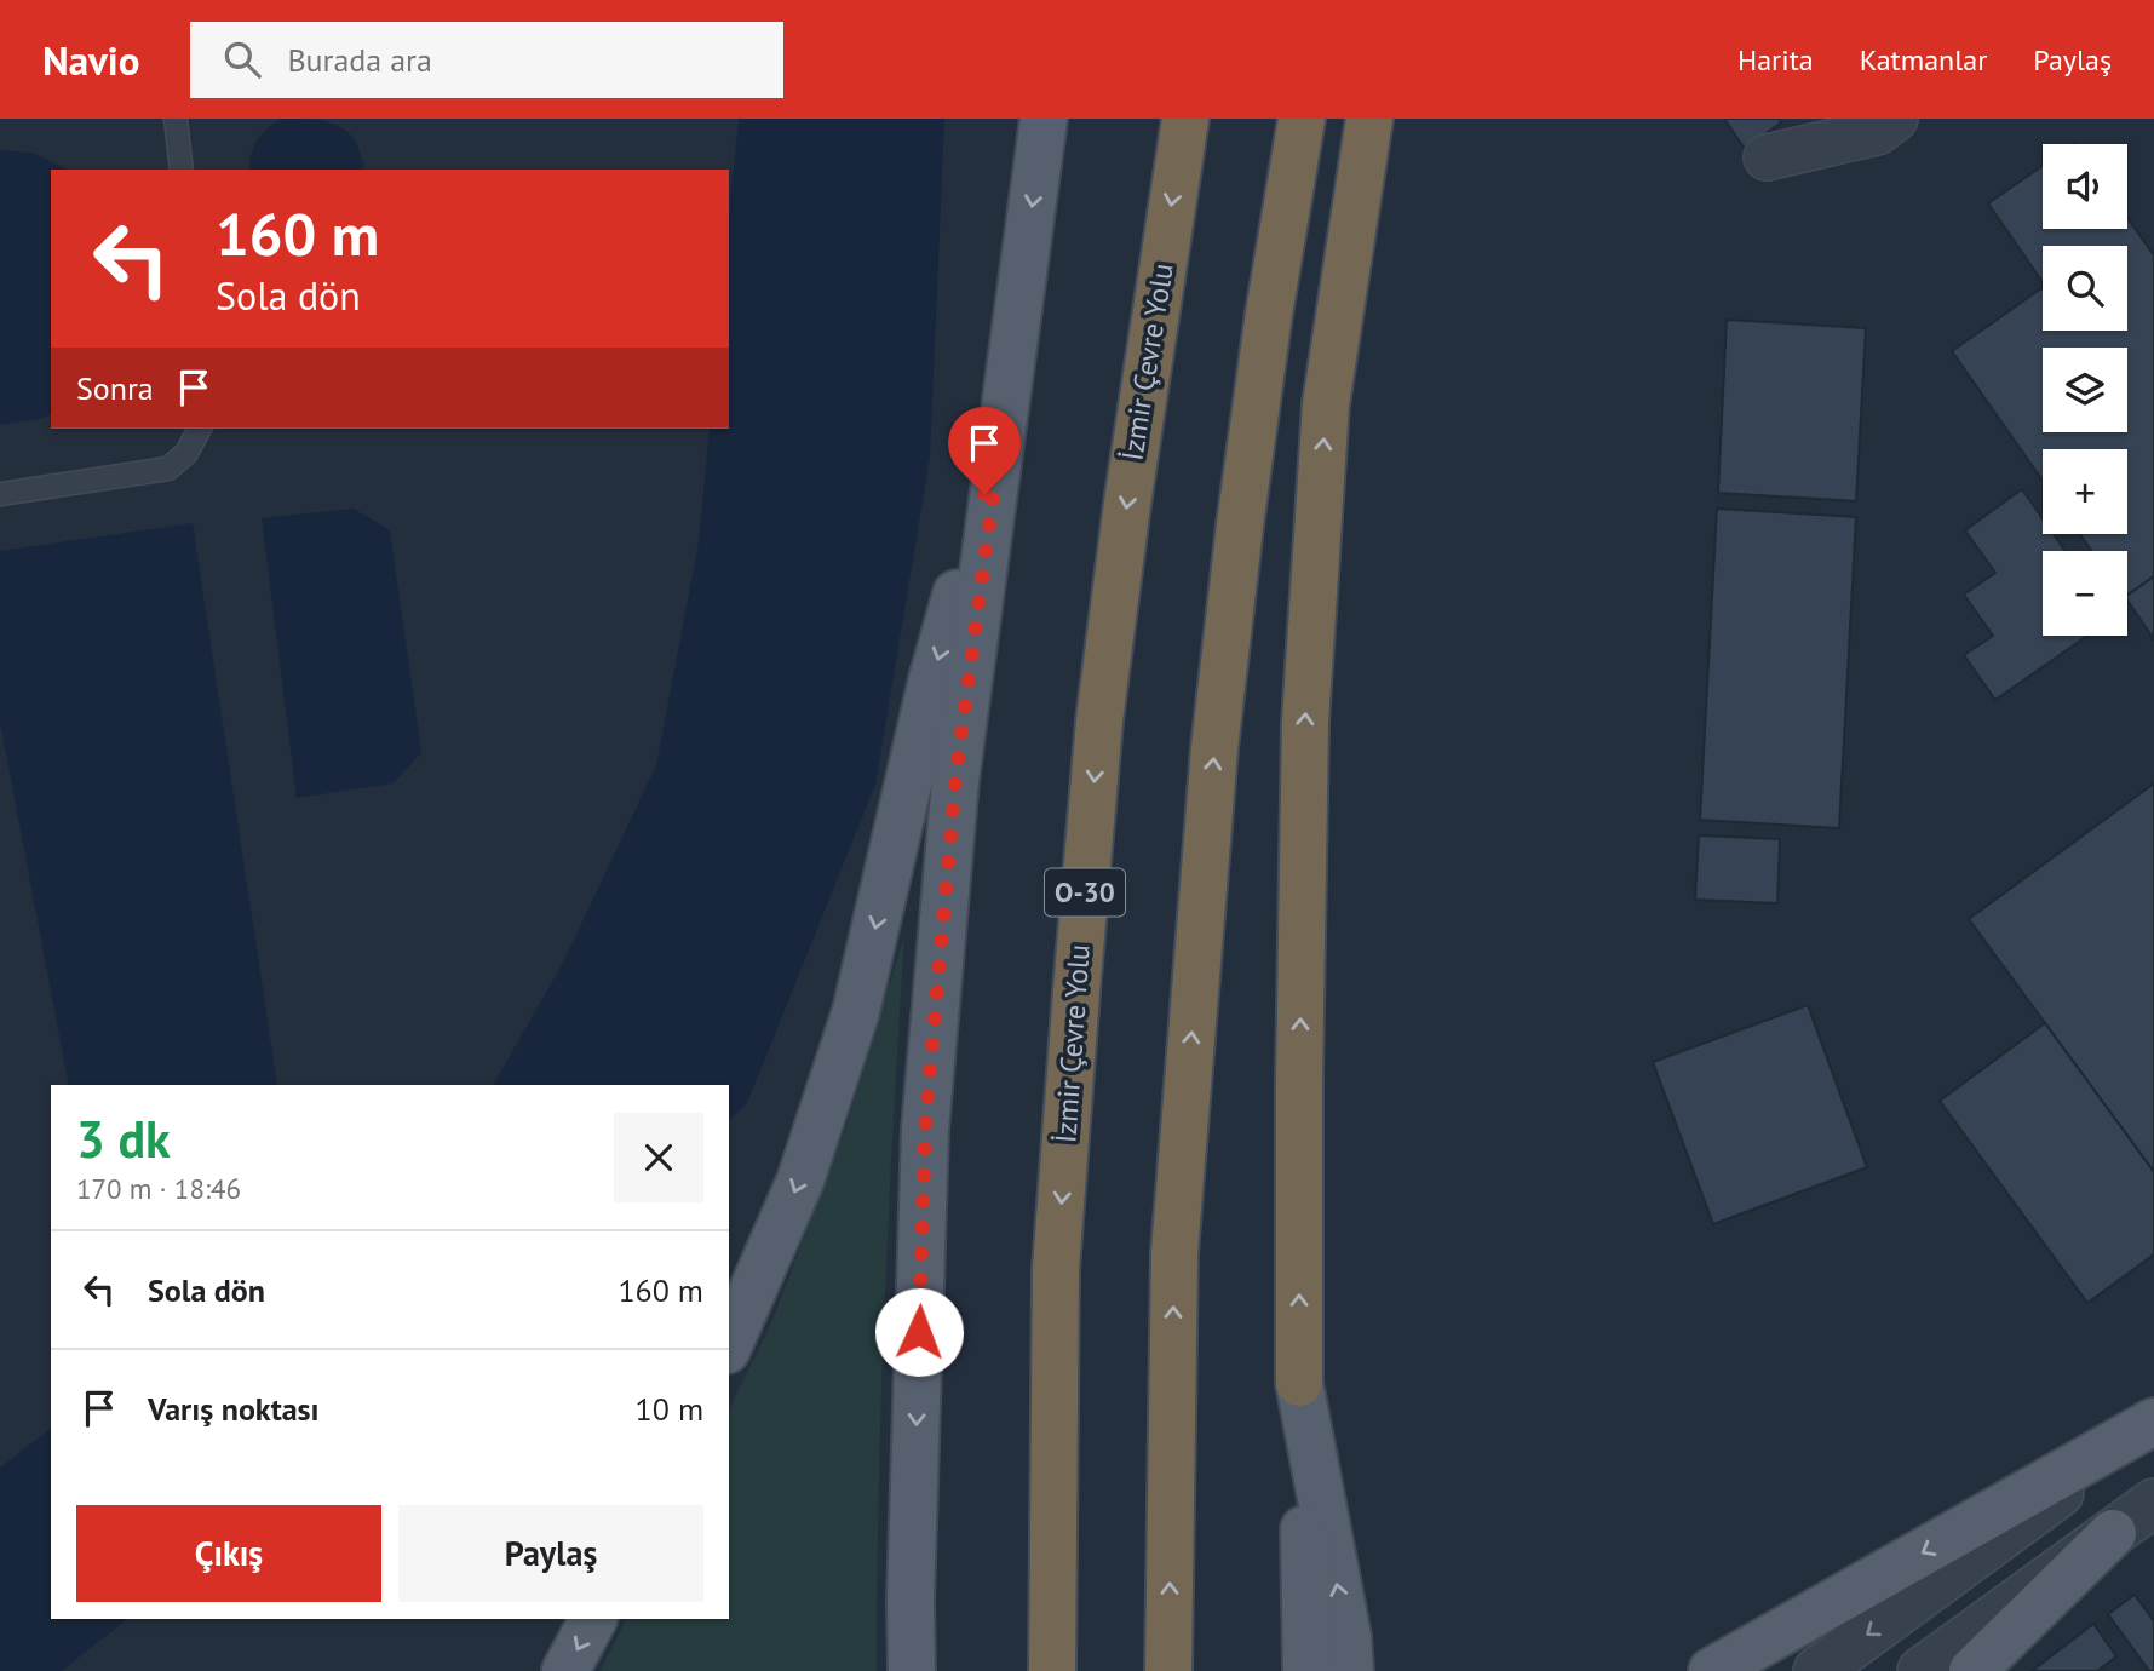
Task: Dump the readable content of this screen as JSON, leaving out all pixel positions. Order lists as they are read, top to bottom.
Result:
{
  "streets": {
    "highway": ["İzmir Çevre Yolu", "O-30"]
  },
  "page": {
    "header": "Navio",
    "search": "Burada ara",
    "nav": ["Harita", "Katmanlar", "Paylaş"],
    "map_buttons": ["+", "−"],
    "turn": ["160 m", "Sola dön"],
    "then": "Sonra",
    "heading": ["3 dk", "170 m · 18:46"],
    "list": [
      {
        "name": "Sola dön",
        "value": "160 m"
      },
      {
        "name": "Varış noktası",
        "value": "10 m"
      }
    ],
    "buttons": ["Çıkış", "Paylaş"]
  }
}
